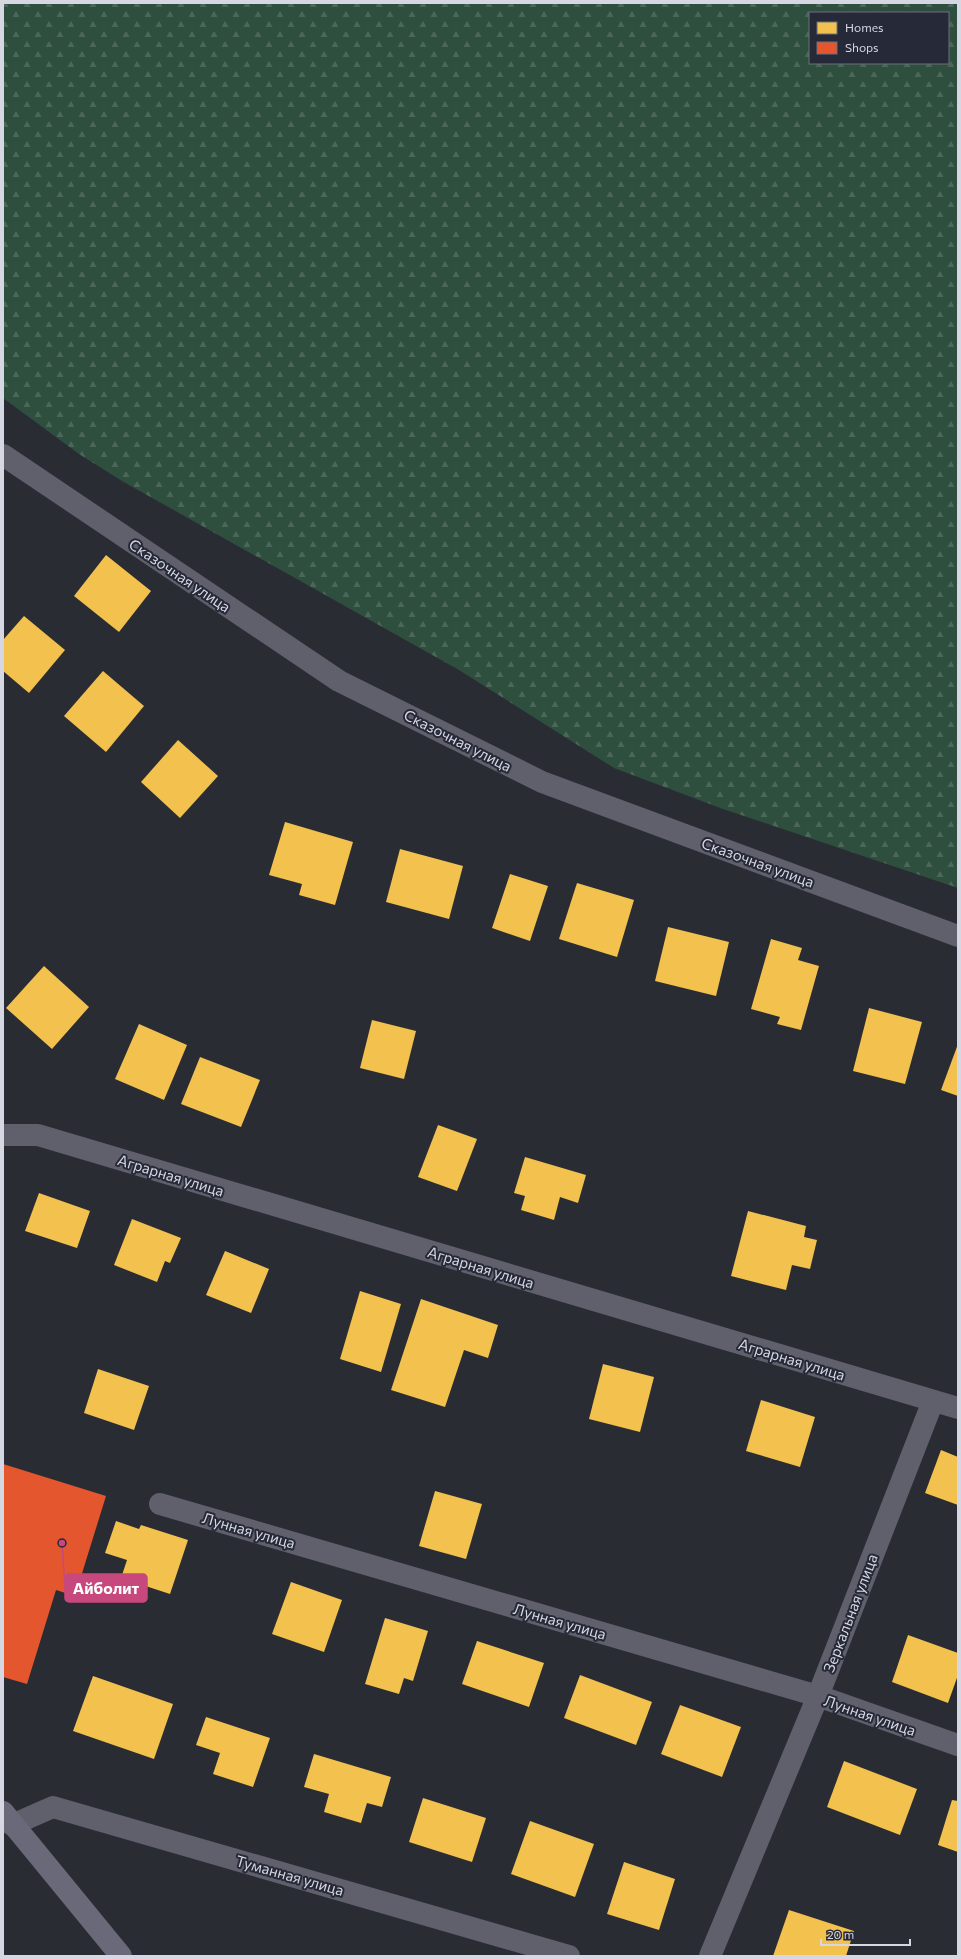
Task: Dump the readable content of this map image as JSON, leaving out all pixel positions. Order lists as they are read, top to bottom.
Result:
{
  "streets": {
    "street": [
      "Сказочная улица",
      "Аграрная улица",
      "Лунная улица",
      "Зеркальная улица",
      "Туманная улица"
    ]
  },
  "crossings": [
    ["Аграрная улица", "Зеркальная улица"],
    ["Лунная улица", "Зеркальная улица"]
  ],
  "places": ["Айболит"],
  "legend": ["Homes", "Shops"],
  "scale_bar": "20 m"
}
